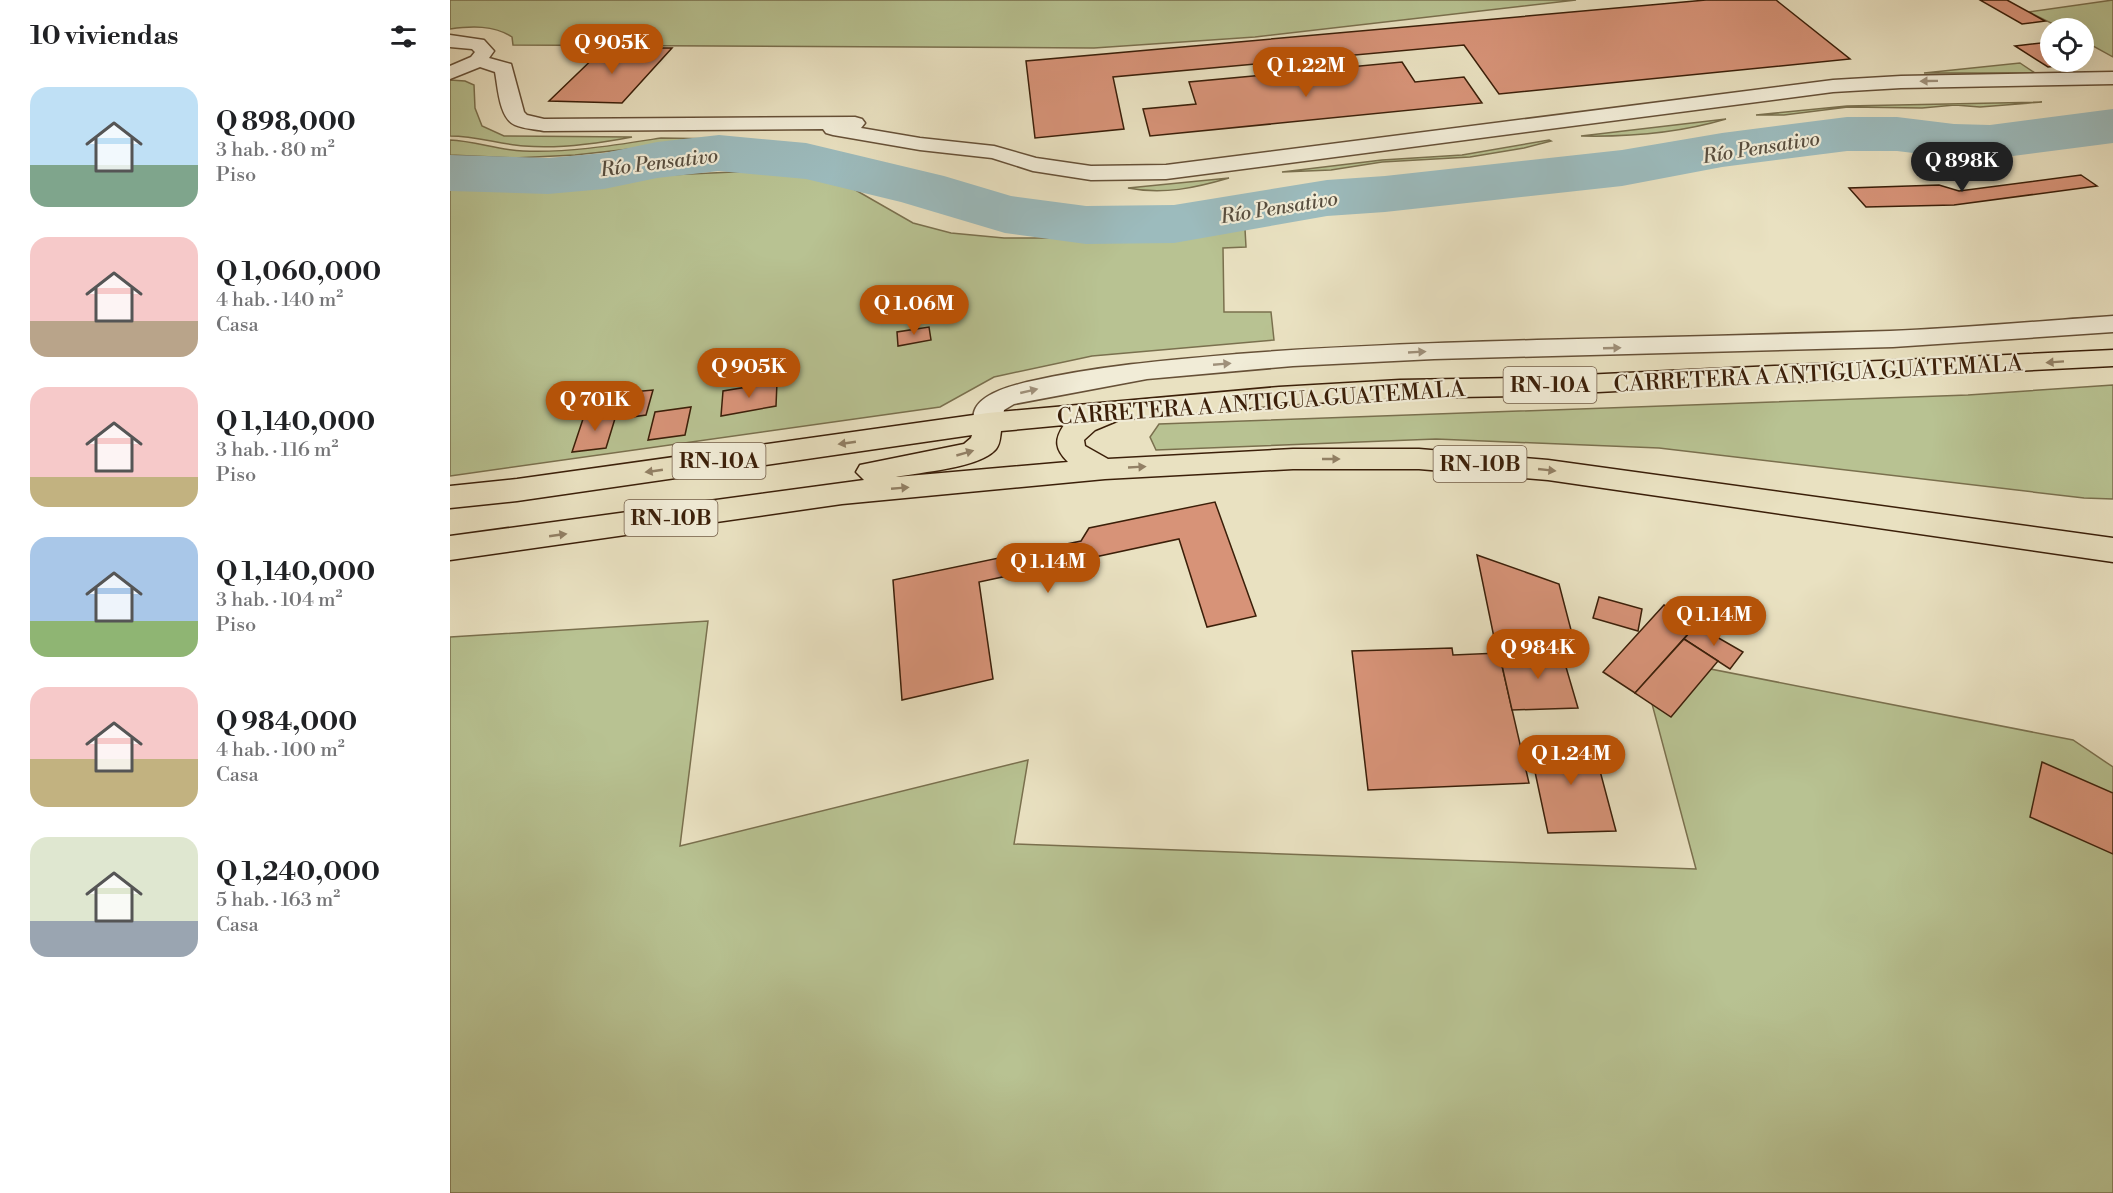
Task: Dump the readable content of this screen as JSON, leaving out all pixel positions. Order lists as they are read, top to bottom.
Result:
{
  "streets": {
    "main road": ["CARRETERA A ANTIGUA GUATEMALA", "RN-10A", "RN-10B"]
  },
  "water": ["Río Pensativo"],
  "page": {
    "heading": "10 viviendas",
    "price": [
      "Q 905K",
      "Q 1.22M",
      "Q 898K",
      "Q 1.06M",
      "Q 905K",
      "Q 701K",
      "Q 1.14M",
      "Q 1.14M",
      "Q 984K",
      "Q 1.24M"
    ],
    "list": [
      {
        "name": "Q 898,000",
        "note": "3 hab. · 80 m² · Piso"
      },
      {
        "name": "Q 1,060,000",
        "note": "4 hab. · 140 m² · Casa"
      },
      {
        "name": "Q 1,140,000",
        "note": "3 hab. · 116 m² · Piso"
      },
      {
        "name": "Q 1,140,000",
        "note": "3 hab. · 104 m² · Piso"
      },
      {
        "name": "Q 984,000",
        "note": "4 hab. · 100 m² · Casa"
      },
      {
        "name": "Q 1,240,000",
        "note": "5 hab. · 163 m² · Casa"
      }
    ]
  }
}
